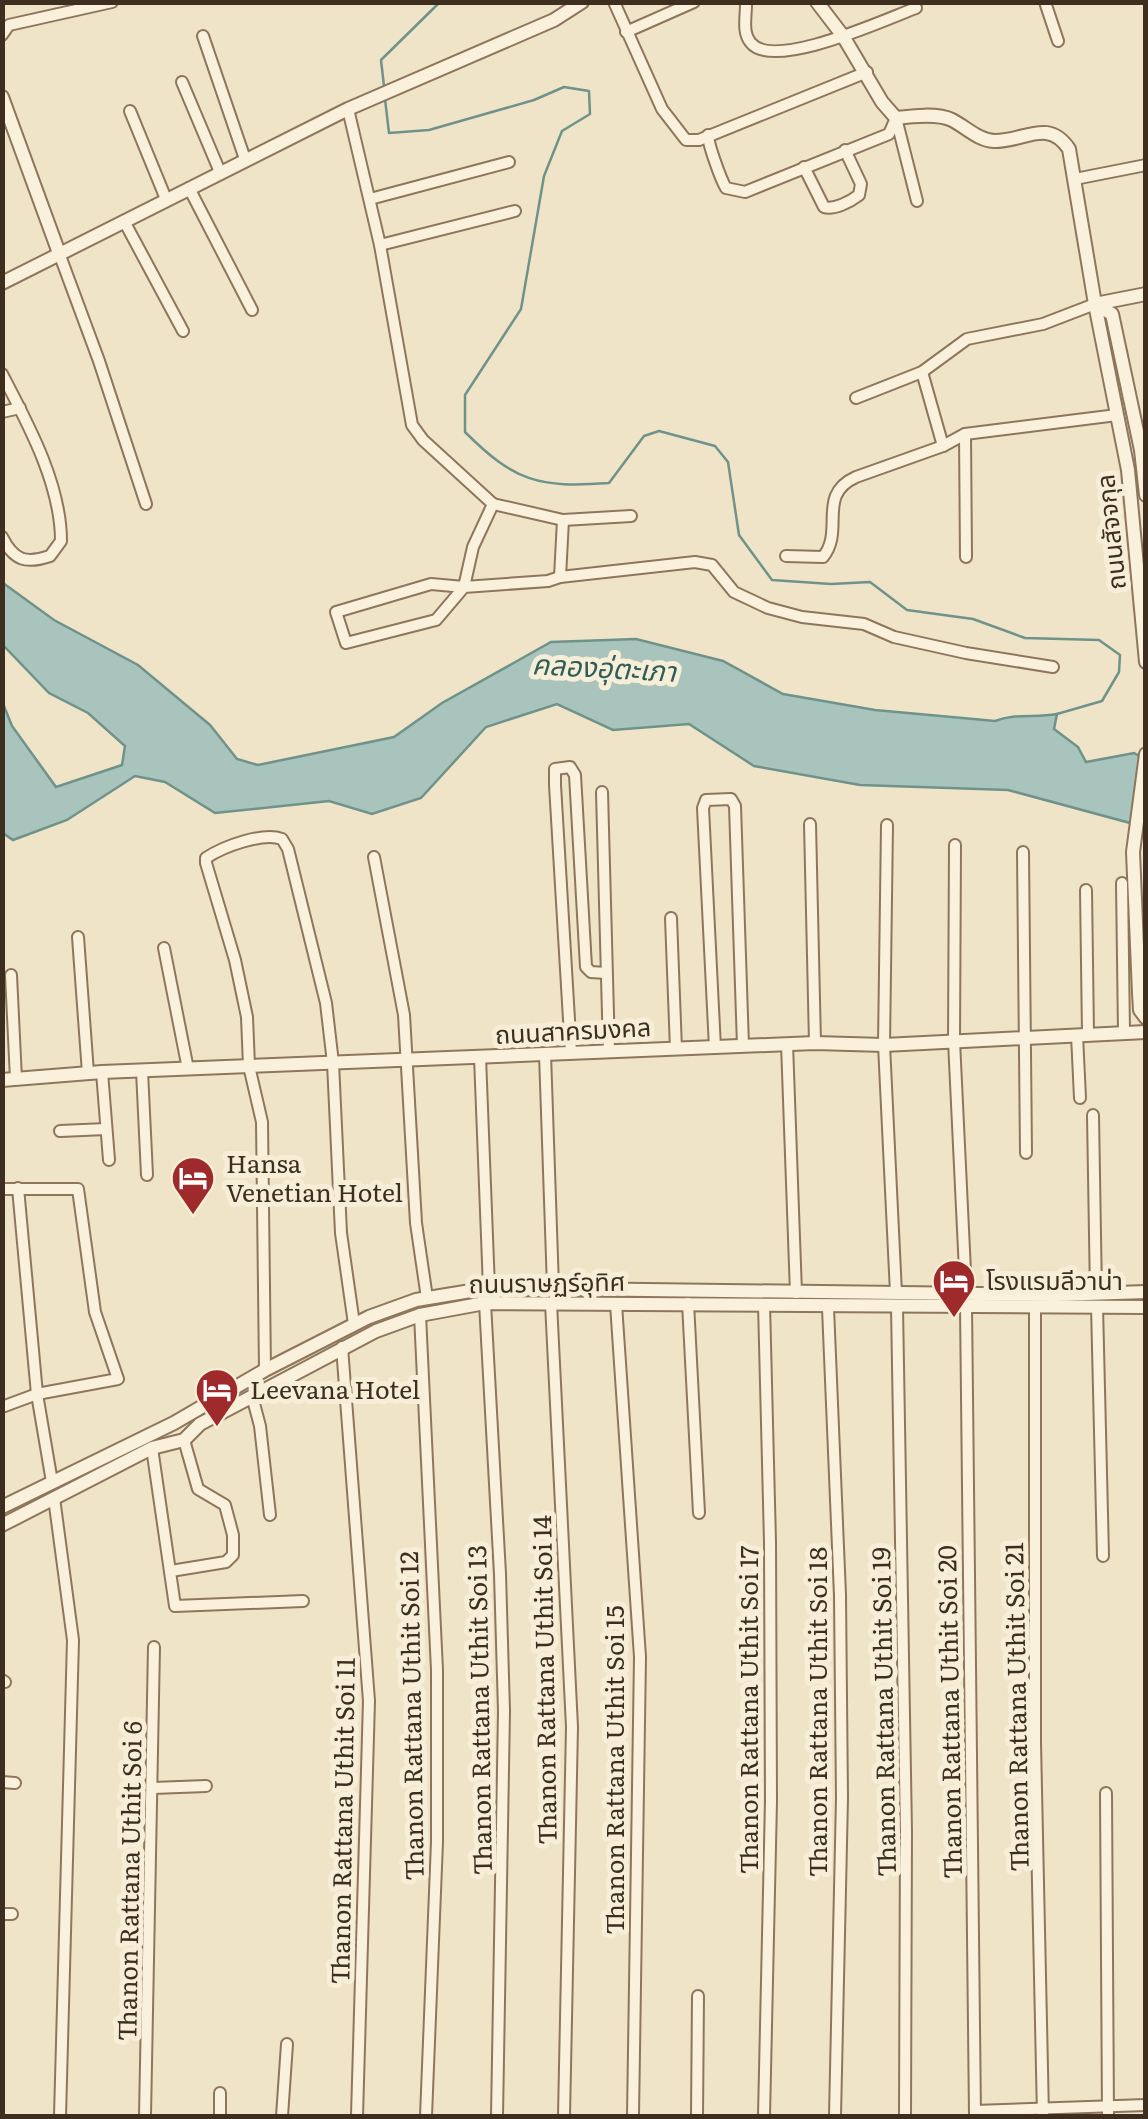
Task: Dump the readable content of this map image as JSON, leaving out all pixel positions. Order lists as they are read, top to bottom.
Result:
{
  "streets": {
    "street": [
      "ถนนสัจจกุล",
      "ถนนสาครมงคล",
      "ถนนราษฏร์อุทิศ",
      "Thanon Rattana Uthit Soi 14",
      "Thanon Rattana Uthit Soi 21",
      "Thanon Rattana Uthit Soi 13",
      "Thanon Rattana Uthit Soi 17",
      "Thanon Rattana Uthit Soi 18",
      "Thanon Rattana Uthit Soi 19",
      "Thanon Rattana Uthit Soi 20",
      "Thanon Rattana Uthit Soi 12",
      "Thanon Rattana Uthit Soi 15",
      "Thanon Rattana Uthit Soi 11",
      "Thanon Rattana Uthit Soi 6"
    ]
  },
  "crossings": [
    ["ถนนสาครมงคล", "Thanon Rattana Uthit Soi 19"],
    ["ถนนสาครมงคล", "Thanon Rattana Uthit Soi 20"],
    ["ถนนราษฏร์อุทิศ", "Thanon Rattana Uthit Soi 14"],
    ["ถนนราษฏร์อุทิศ", "Thanon Rattana Uthit Soi 21"],
    ["ถนนราษฏร์อุทิศ", "Thanon Rattana Uthit Soi 13"],
    ["ถนนราษฏร์อุทิศ", "Thanon Rattana Uthit Soi 17"],
    ["ถนนราษฏร์อุทิศ", "Thanon Rattana Uthit Soi 18"],
    ["ถนนราษฏร์อุทิศ", "Thanon Rattana Uthit Soi 19"],
    ["ถนนราษฏร์อุทิศ", "Thanon Rattana Uthit Soi 20"],
    ["ถนนราษฏร์อุทิศ", "Thanon Rattana Uthit Soi 12"],
    ["ถนนราษฏร์อุทิศ", "Thanon Rattana Uthit Soi 15"],
    ["ถนนราษฏร์อุทิศ", "Thanon Rattana Uthit Soi 11"]
  ],
  "water": ["คลองอุ่ตะเภา"],
  "places": {
    "hotel": ["Hansa Venetian Hotel", "โรงแรมลีวาน่า", "Leevana Hotel"]
  }
}
